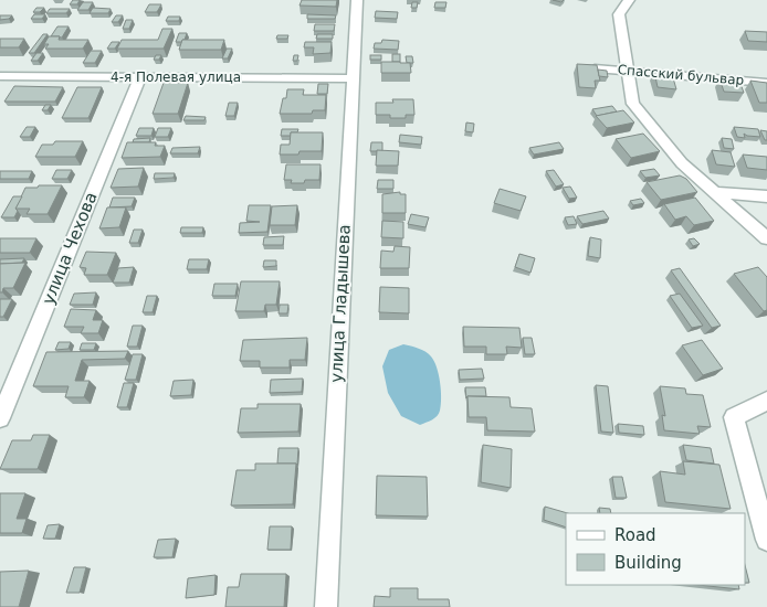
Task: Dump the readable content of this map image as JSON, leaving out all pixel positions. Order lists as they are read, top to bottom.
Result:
{
  "streets": {
    "street": [
      "Спасский бульвар",
      "4-я Полевая улица",
      "улица Чехова",
      "улица Гладышева"
    ]
  },
  "crossings": [
    ["4-я Полевая улица", "улица Чехова"],
    ["4-я Полевая улица", "улица Гладышева"]
  ],
  "legend": ["Road", "Building"]
}
